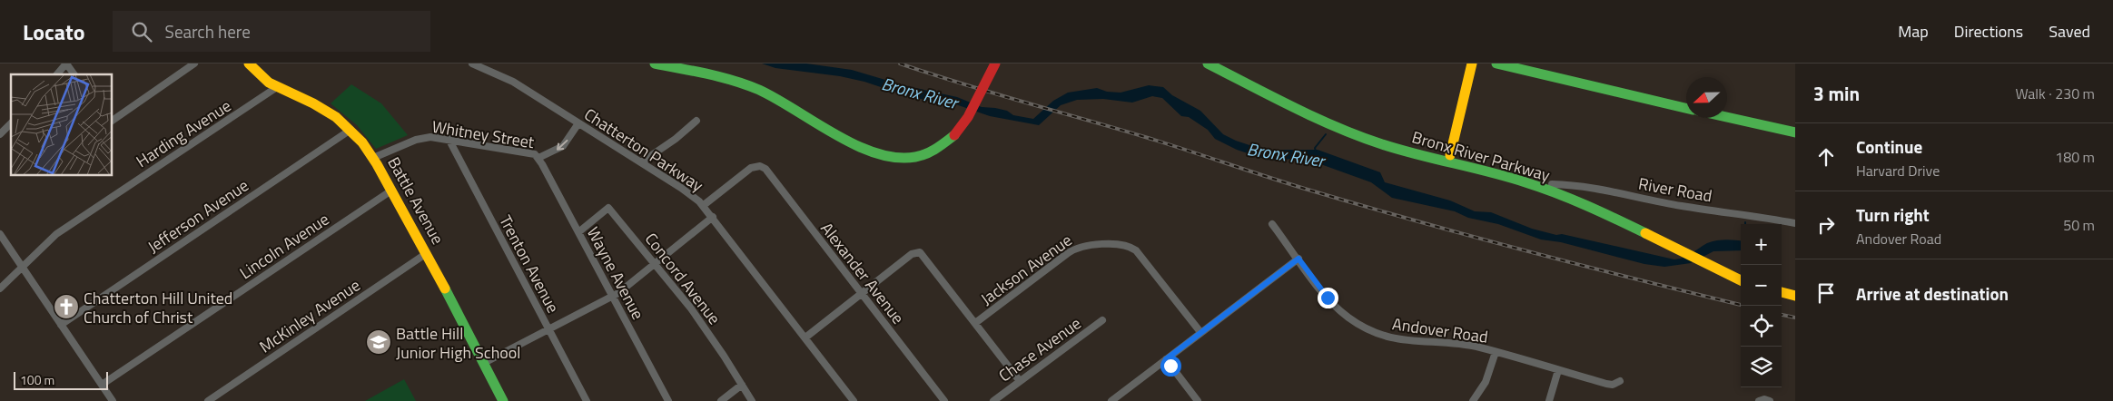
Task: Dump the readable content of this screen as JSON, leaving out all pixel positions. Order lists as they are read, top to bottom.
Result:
{
  "streets": {
    "main road": ["Bronx River Parkway", "Battle Avenue"],
    "street": [
      "Harding Avenue",
      "Whitney Street",
      "Chatterton Parkway",
      "River Road",
      "Jefferson Avenue",
      "Lincoln Avenue",
      "Trenton Avenue",
      "Jackson Avenue",
      "Wayne Avenue",
      "Alexander Avenue",
      "Concord Avenue",
      "McKinley Avenue",
      "Andover Road",
      "Chase Avenue"
    ]
  },
  "crossings": [
    ["Harding Avenue", "Battle Avenue"],
    ["Whitney Street", "Chatterton Parkway"],
    ["Whitney Street", "Battle Avenue"],
    ["Whitney Street", "Trenton Avenue"],
    ["Whitney Street", "Wayne Avenue"],
    ["Chatterton Parkway", "Alexander Avenue"],
    ["Bronx River Parkway", "River Road"],
    ["Battle Avenue", "Jefferson Avenue"],
    ["Battle Avenue", "Lincoln Avenue"],
    ["Battle Avenue", "McKinley Avenue"],
    ["Wayne Avenue", "Concord Avenue"]
  ],
  "water": ["Bronx River"],
  "places": {
    "church": ["Chatterton Hill United Church of Christ"],
    "school or university": ["Battle Hill Junior High School"]
  },
  "scale_bar": "100 m",
  "north": "left",
  "page": {
    "header": "Locato",
    "search": "Search here",
    "nav": ["Map", "Directions", "Saved"],
    "heading": ["3 min", "Walk · 230 m"],
    "list": [
      ["Continue", "Harvard Drive", "180 m"],
      ["Turn right", "Andover Road", "50 m"],
      "Arrive at destination"
    ],
    "map_buttons": ["+", "−"],
    "scale": "100 m"
  }
}
